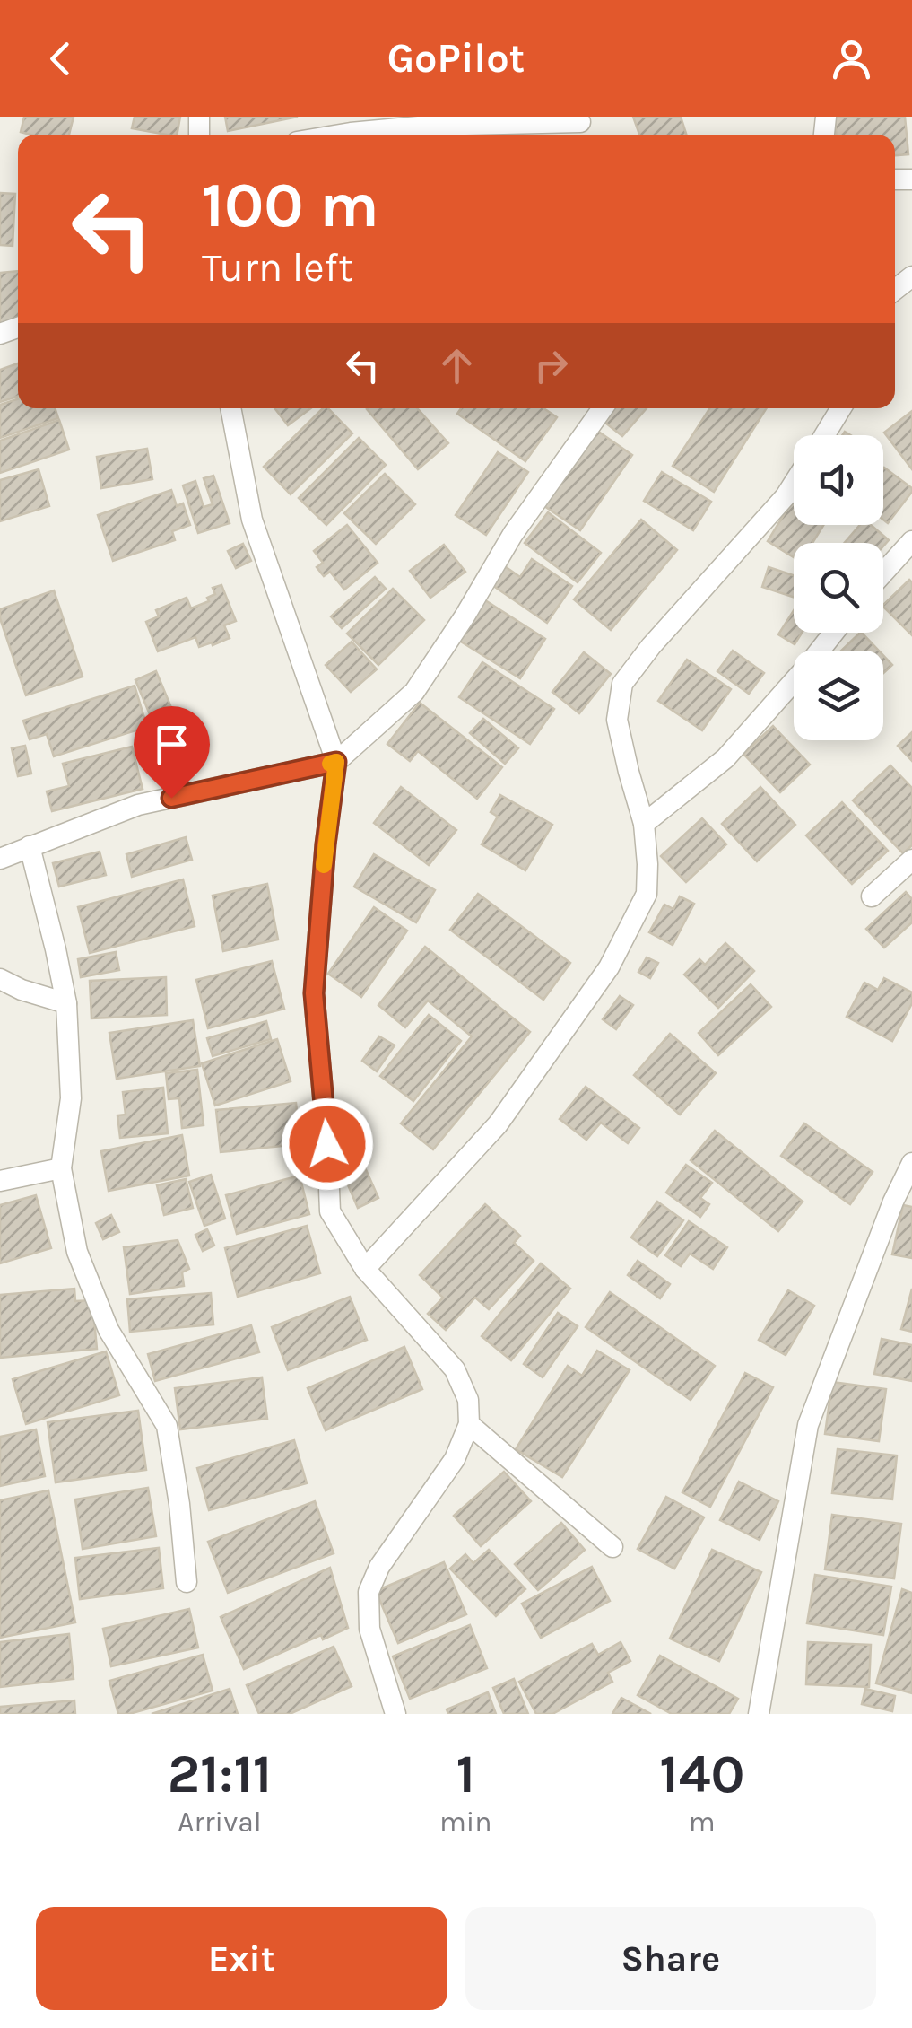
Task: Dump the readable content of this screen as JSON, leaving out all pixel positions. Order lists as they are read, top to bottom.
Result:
{
  "page": {
    "header": "GoPilot",
    "turn": ["100 m", "Turn left"],
    "eta": [
      "21:11",
      "Arrival",
      "1",
      "min",
      "140",
      "m"
    ],
    "buttons": ["Exit", "Share"]
  }
}
